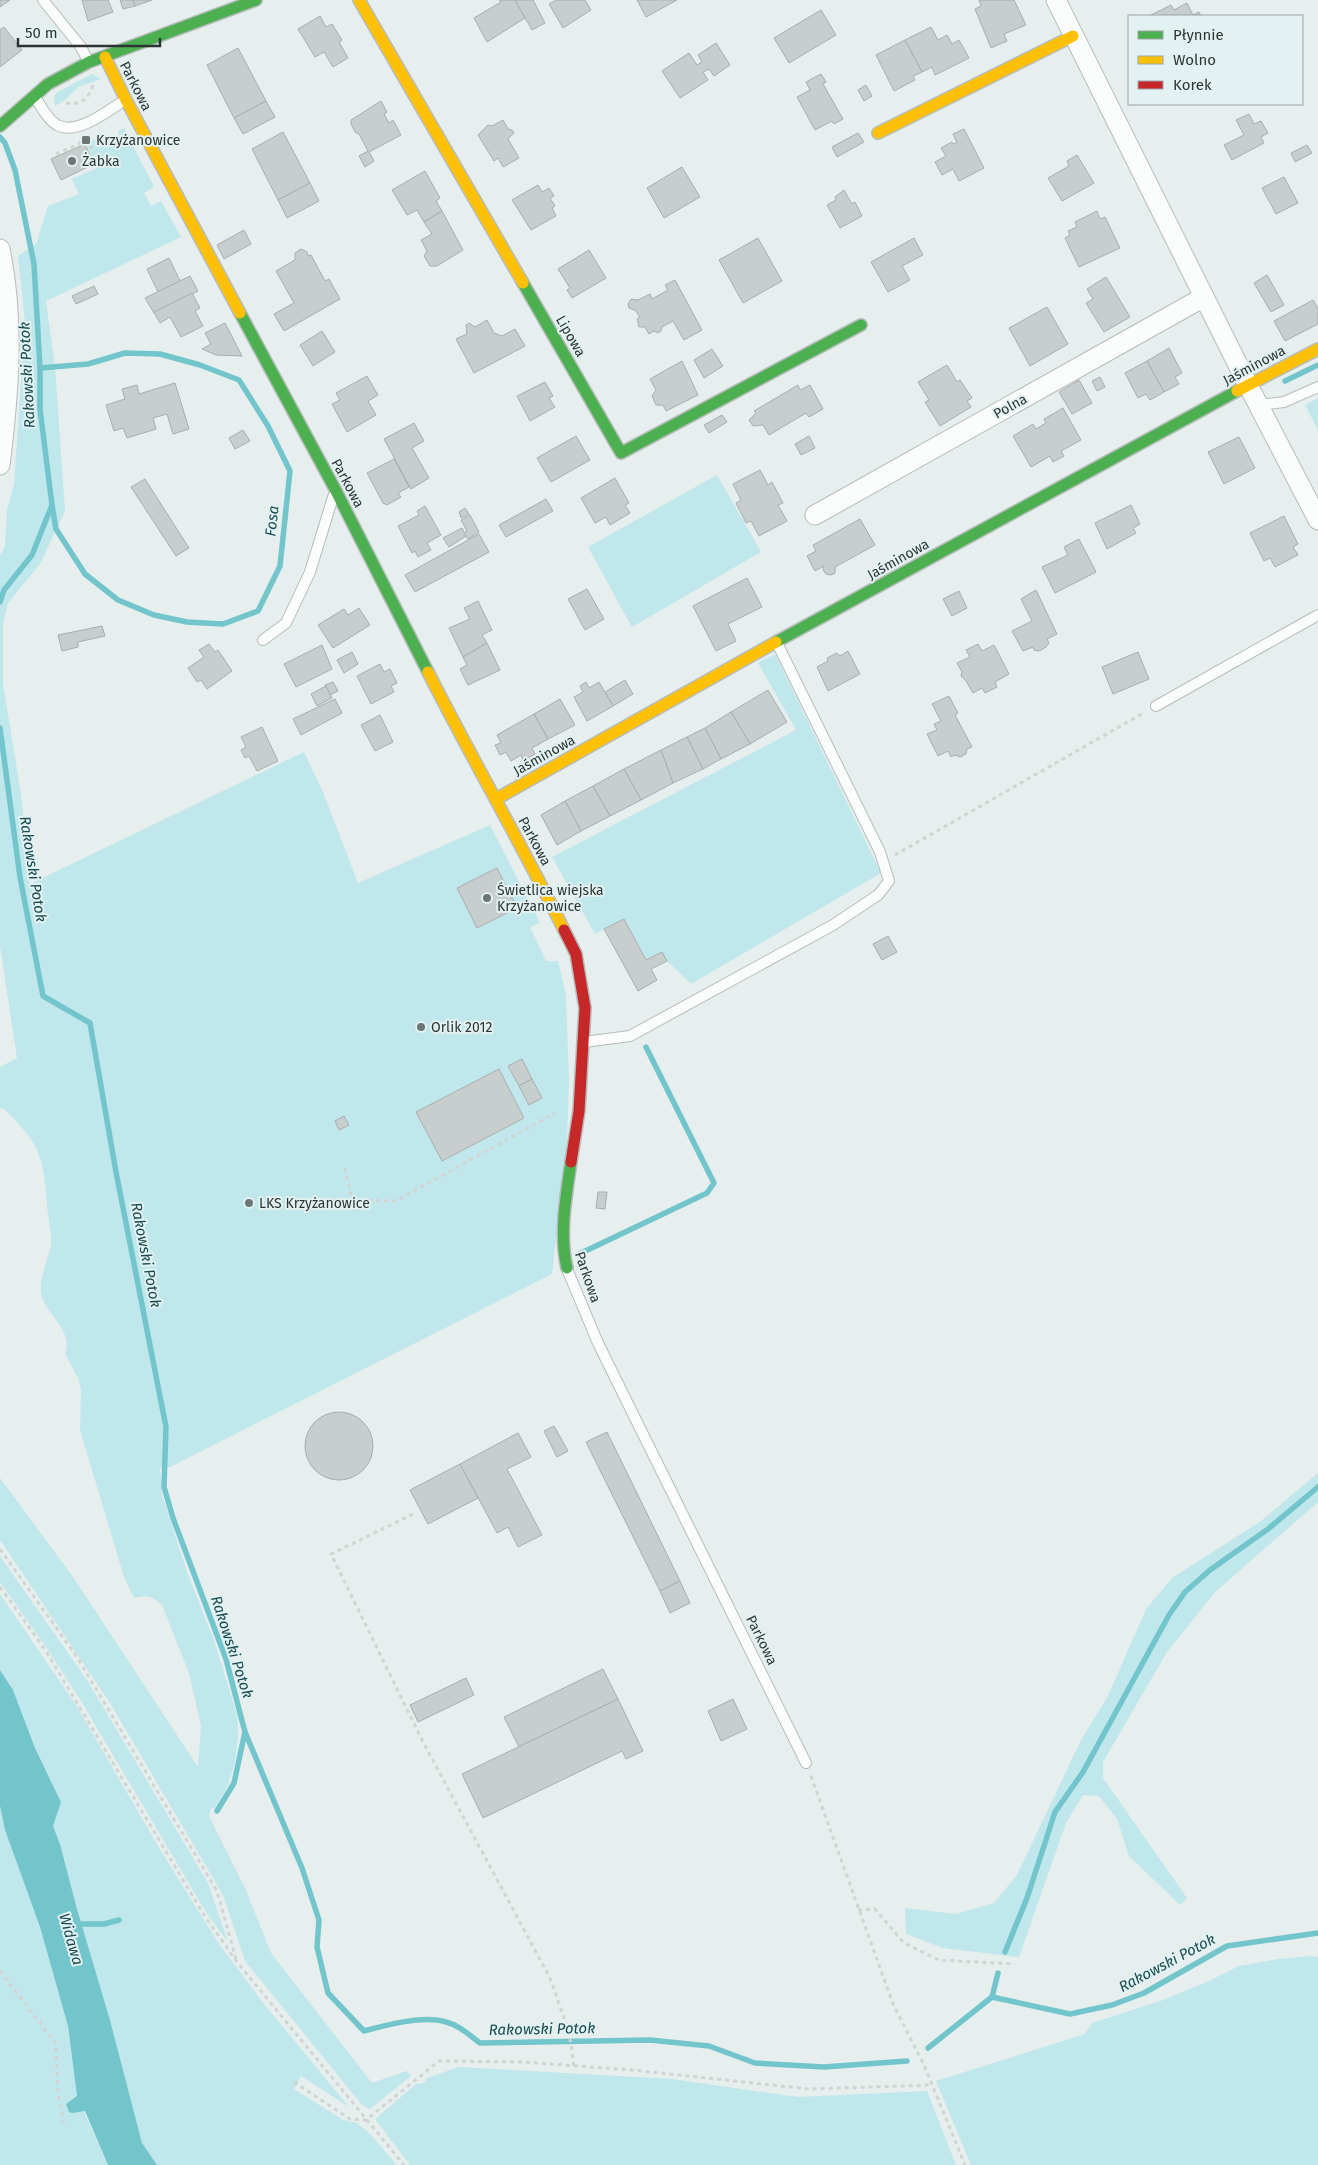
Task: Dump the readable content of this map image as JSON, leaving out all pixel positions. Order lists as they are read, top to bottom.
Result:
{
  "streets": {
    "street": [
      "Parkowa",
      "Lipowa",
      "Jaśminowa",
      "Polna"
    ]
  },
  "crossings": [
    ["Parkowa", "Jaśminowa"]
  ],
  "water": ["Rakowski Potok", "Fosa", "Widawa"],
  "places": {
    "transit": ["Krzyżanowice"],
    "other": [
      "Żabka",
      "Świetlica wiejska Krzyżanowice",
      "Orlik 2012",
      "LKS Krzyżanowice"
    ]
  },
  "legend": ["Płynnie", "Wolno", "Korek"],
  "scale_bar": "50 m"
}
